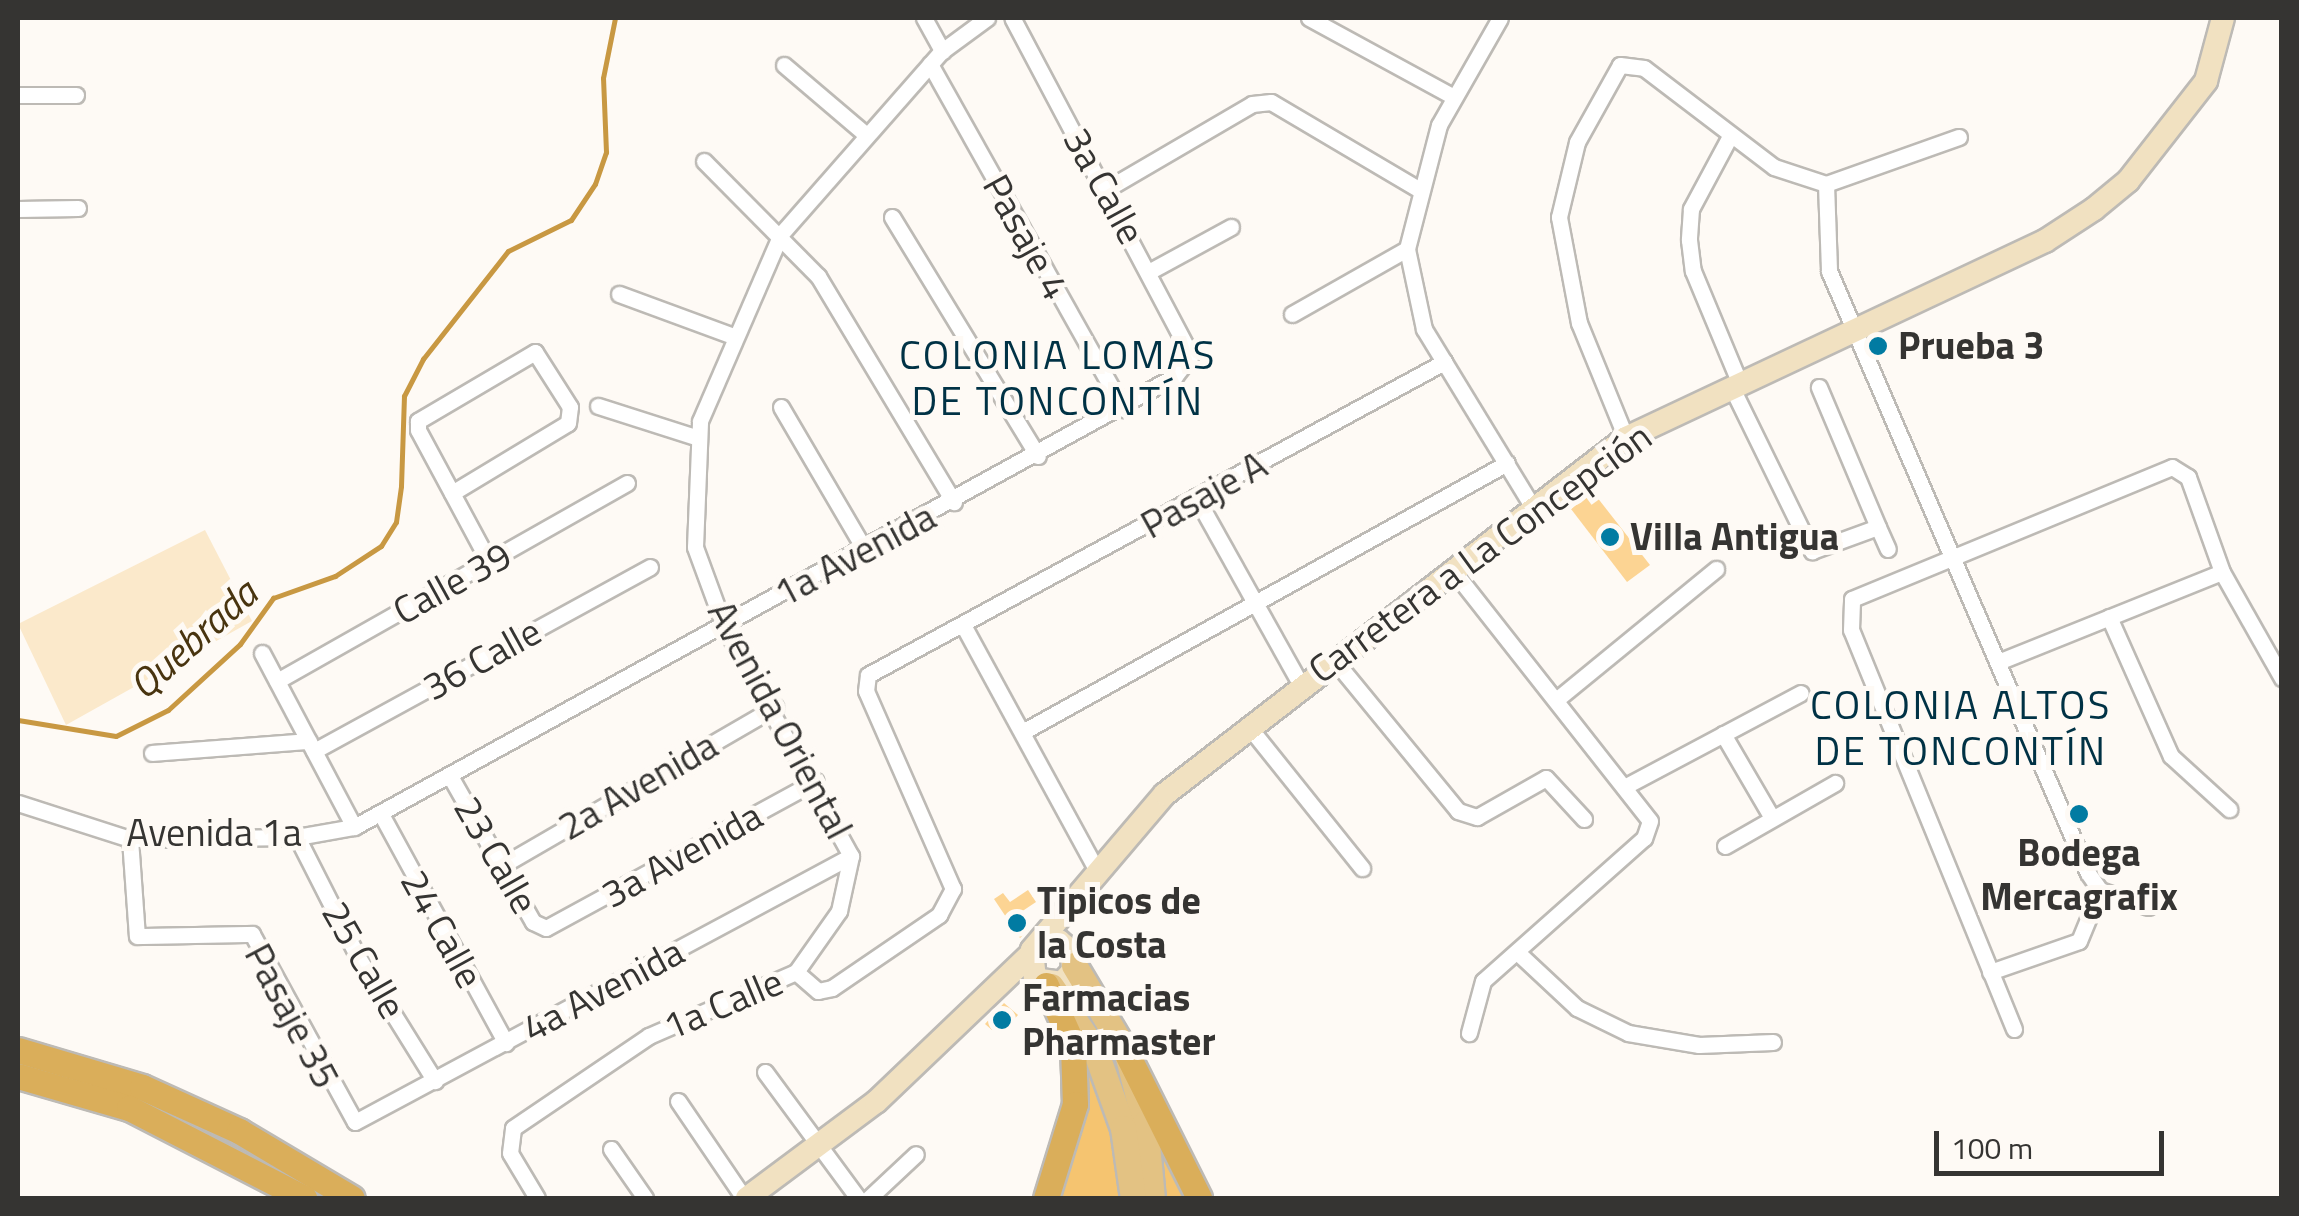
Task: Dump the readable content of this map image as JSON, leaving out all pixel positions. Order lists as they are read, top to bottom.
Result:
{
  "streets": {
    "main road": ["Carretera a La Concepción"],
    "street": [
      "3a Calle",
      "Pasaje 4",
      "Pasaje A",
      "1a Avenida",
      "Calle 39",
      "36 Calle",
      "Avenida Oriental",
      "2a Avenida",
      "Avenida 1a",
      "23 Calle",
      "3a Avenida",
      "24 Calle",
      "25 Calle",
      "4a Avenida",
      "1a Calle",
      "Pasaje 35"
    ]
  },
  "crossings": [
    ["3a Calle", "1a Avenida"],
    ["Pasaje 4", "1a Avenida"],
    ["Pasaje 4", "Avenida Oriental"],
    ["Pasaje A", "1a Calle"],
    ["1a Avenida", "Avenida Oriental"],
    ["1a Avenida", "Avenida 1a"],
    ["1a Avenida", "23 Calle"],
    ["1a Avenida", "24 Calle"],
    ["Avenida Oriental", "2a Avenida"],
    ["Avenida Oriental", "3a Avenida"],
    ["Avenida Oriental", "4a Avenida"],
    ["Avenida Oriental", "1a Calle"],
    ["2a Avenida", "23 Calle"],
    ["Avenida 1a", "25 Calle"],
    ["Avenida 1a", "Pasaje 35"],
    ["23 Calle", "3a Avenida"],
    ["24 Calle", "4a Avenida"],
    ["25 Calle", "4a Avenida"],
    ["4a Avenida", "Pasaje 35"]
  ],
  "districts": ["COLONIA LOMAS DE TONCONTÍN", "COLONIA ALTOS DE TONCONTÍN"],
  "water": ["Quebrada"],
  "places": [
    "Prueba 3",
    "Villa Antigua",
    "Bodega Mercagrafix",
    "Tipicos de la Costa",
    "Farmacias Pharmaster"
  ],
  "scale_bar": "100 m"
}
